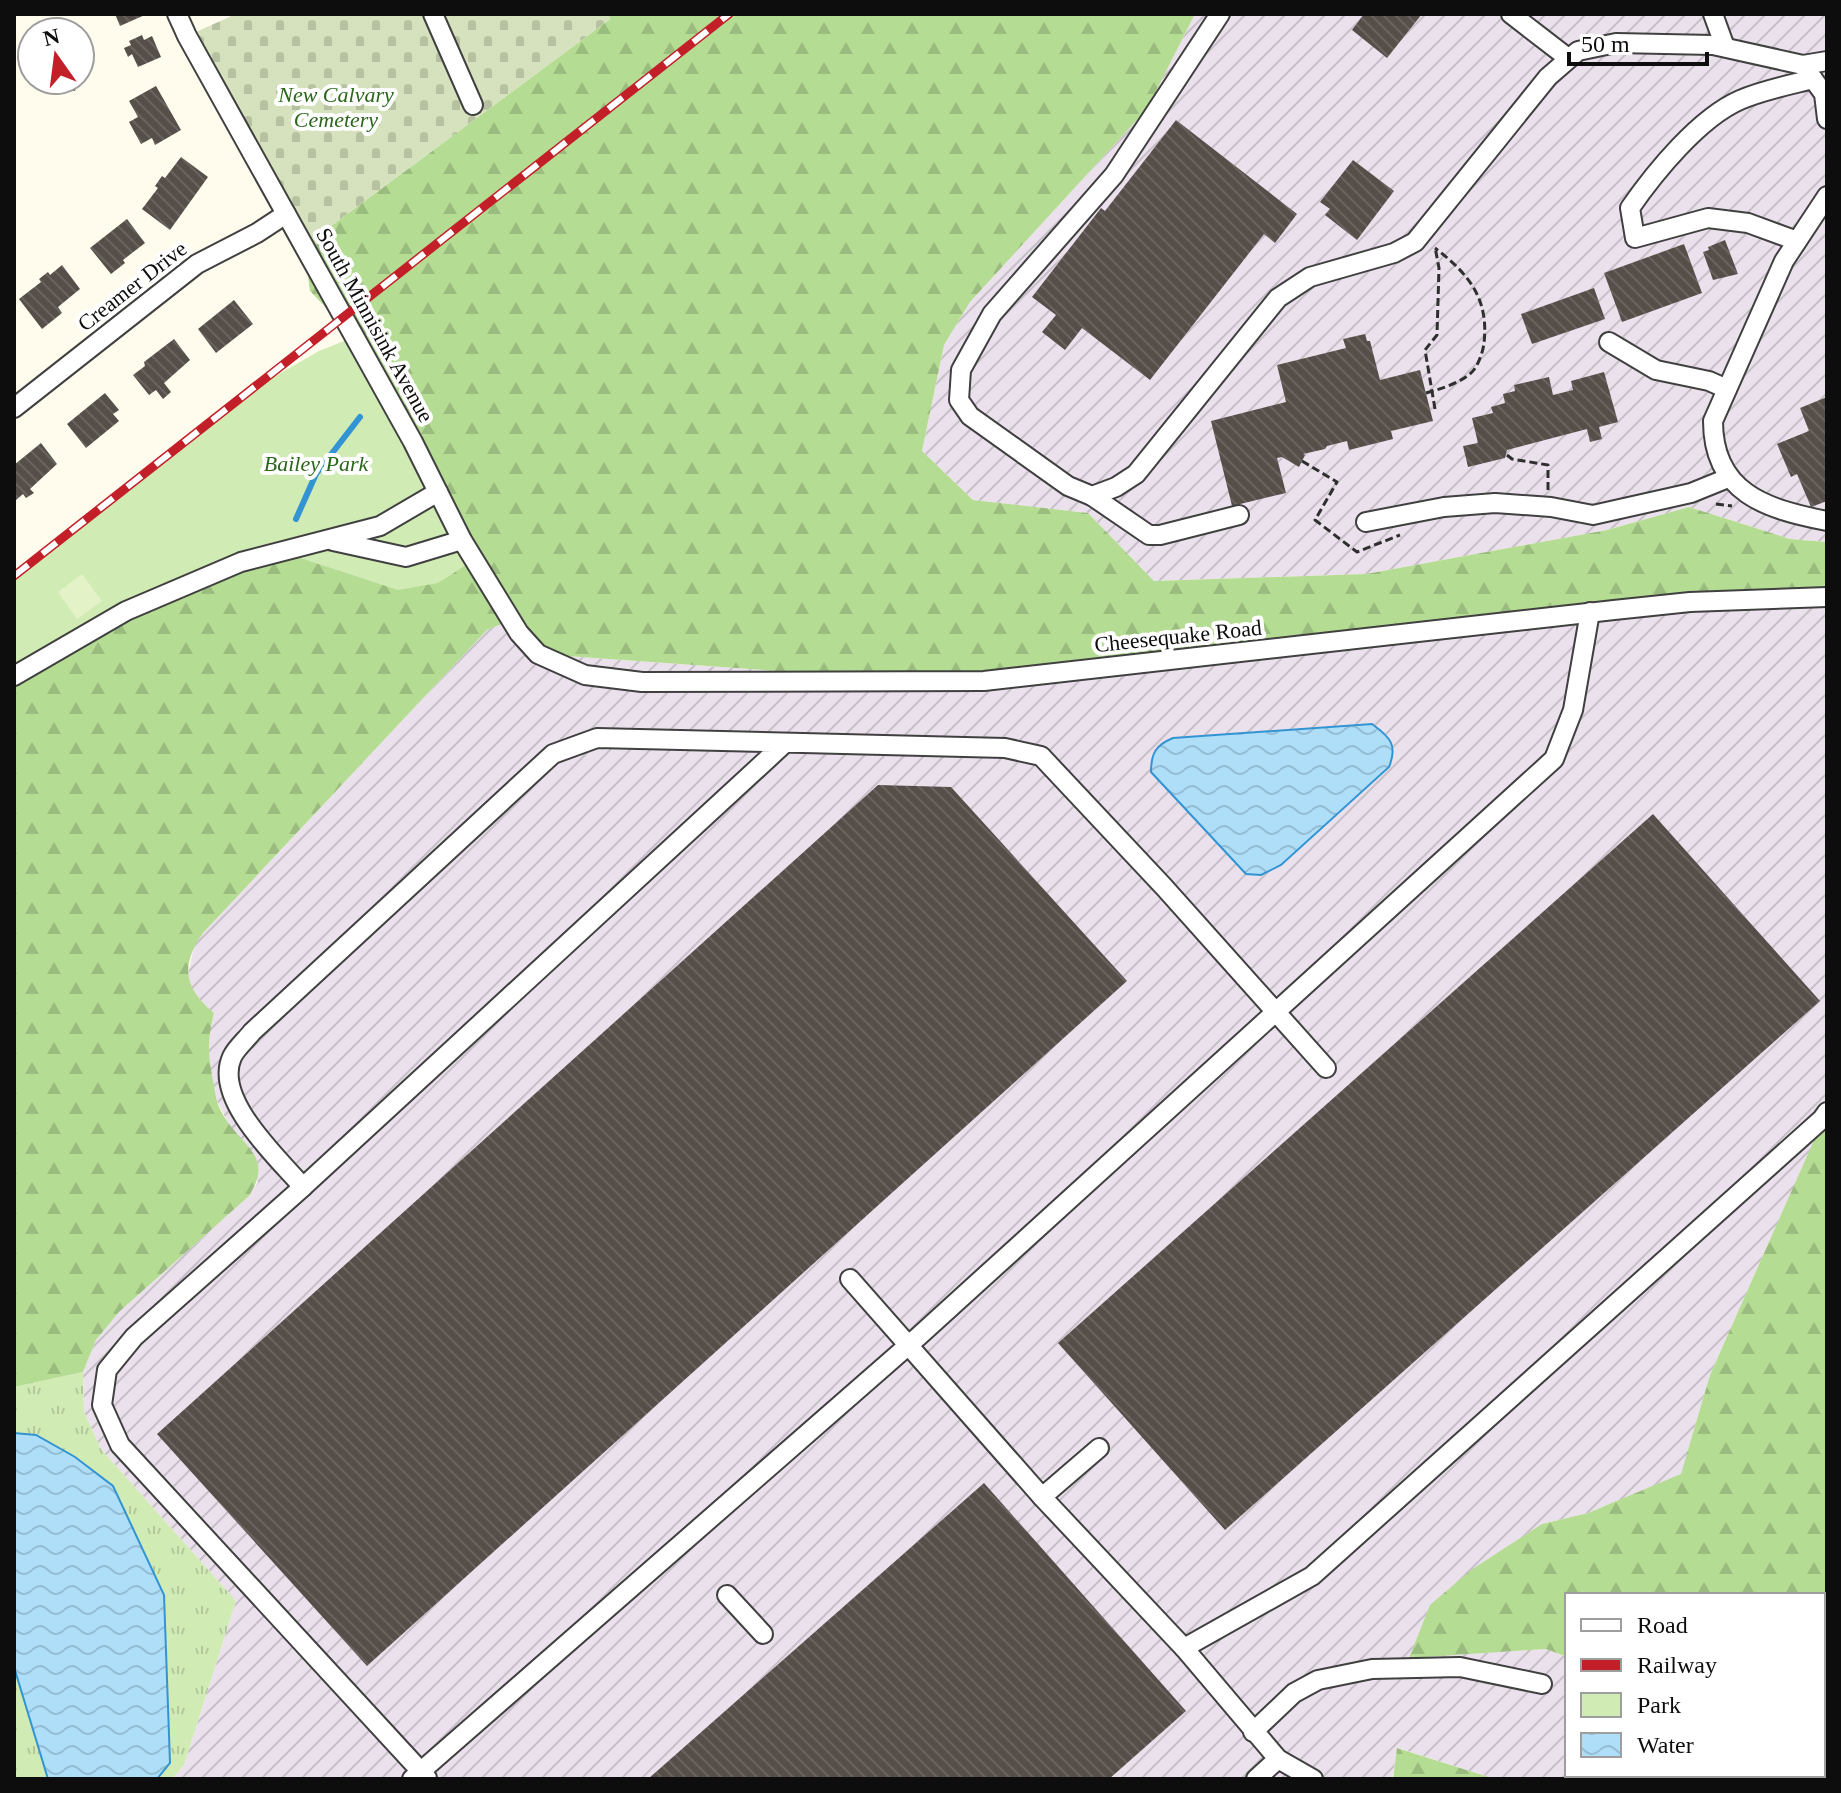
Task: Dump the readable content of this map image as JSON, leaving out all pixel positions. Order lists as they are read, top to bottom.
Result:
{
  "streets": {
    "street": ["Creamer Drive", "South Minnisink Avenue", "Cheesequake Road"]
  },
  "crossings": [
    ["Creamer Drive", "South Minnisink Avenue"],
    ["South Minnisink Avenue", "Cheesequake Road"]
  ],
  "parks": ["New Calvary Cemetery", "Bailey Park"],
  "legend": [
    "Road",
    "Railway",
    "Park",
    "Water"
  ],
  "scale_bar": "50 m",
  "north": "top"
}
